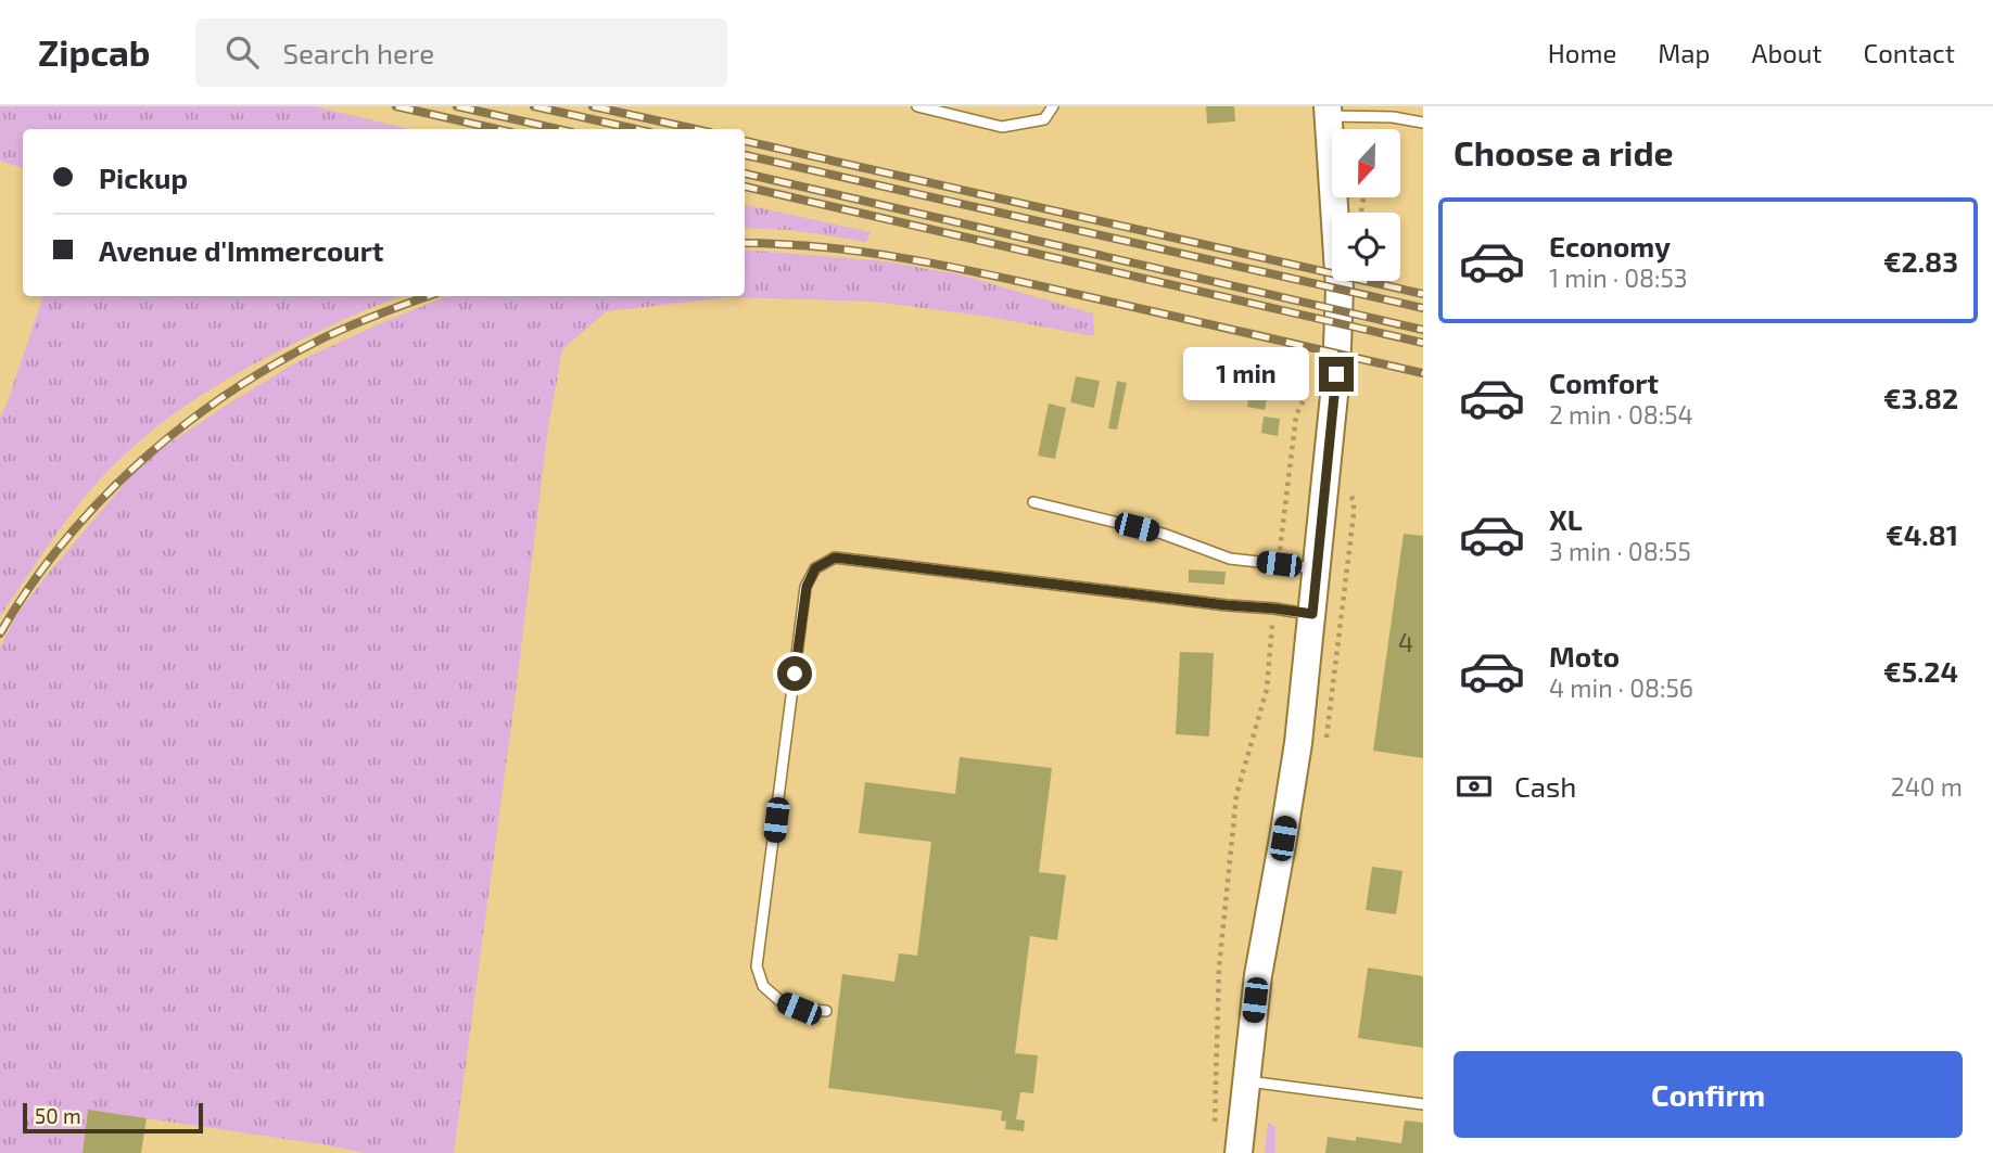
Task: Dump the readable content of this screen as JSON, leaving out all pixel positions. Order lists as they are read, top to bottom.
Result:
{
  "house_numbers": ["4"],
  "scale_bar": "50 m",
  "north": "bottom",
  "page": {
    "header": "Zipcab",
    "search": "Search here",
    "nav": [
      "Home",
      "Map",
      "About",
      "Contact"
    ],
    "heading": "Choose a ride",
    "banner": ["Pickup", "Avenue d'Immercourt"],
    "list": [
      {
        "name": "Economy",
        "note": "1 min · 08:53",
        "value": "€2.83"
      },
      {
        "name": "Comfort",
        "note": "2 min · 08:54",
        "value": "€3.82"
      },
      {
        "name": "XL",
        "note": "3 min · 08:55",
        "value": "€4.81"
      },
      {
        "name": "Moto",
        "note": "4 min · 08:56",
        "value": "€5.24"
      }
    ],
    "bubble": "1 min",
    "pay": ["Cash", "240 m"],
    "buttons": "Confirm",
    "scale": "50 m"
  }
}
